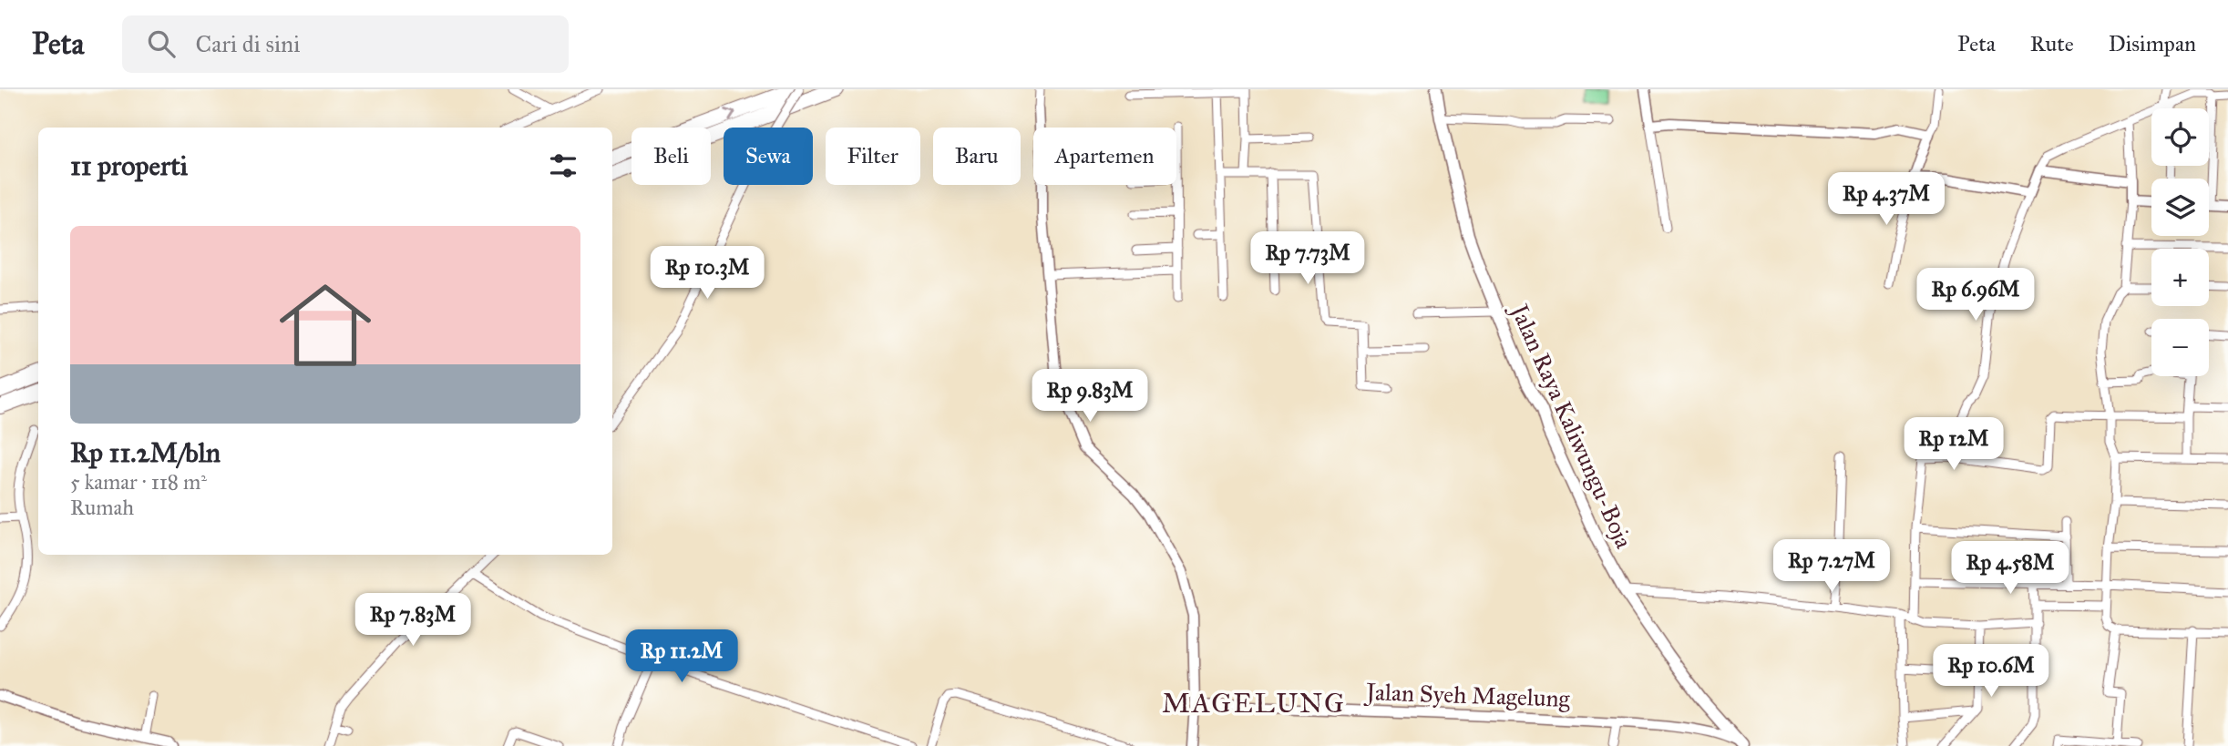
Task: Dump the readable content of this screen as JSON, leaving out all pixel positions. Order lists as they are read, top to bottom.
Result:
{
  "streets": {
    "main road": ["Jalan Raya Kaliwungu-Boja"],
    "street": ["Jalan Syeh Magelung"]
  },
  "crossings": [
    ["Jalan Raya Kaliwungu-Boja", "Jalan Syeh Magelung"]
  ],
  "districts": ["MAGELUNG"],
  "page": {
    "header": "Peta",
    "search": "Cari di sini",
    "nav": ["Peta", "Rute", "Disimpan"],
    "map_buttons": ["+", "−"],
    "chip": [
      "Beli",
      "Sewa",
      "Filter",
      "Baru",
      "Apartemen"
    ],
    "heading": "11 properti",
    "price": [
      "Rp 4.37M",
      "Rp 7.73M",
      "Rp 10.3M",
      "Rp 6.96M",
      "Rp 9.83M",
      "Rp 12M",
      "Rp 7.27M",
      "Rp 4.58M",
      "Rp 7.83M",
      "Rp 11.2M",
      "Rp 10.6M"
    ],
    "list": [
      {
        "name": "Rp 11.2M/bln",
        "note": "5 kamar · 118 m² · Rumah"
      }
    ]
  }
}
